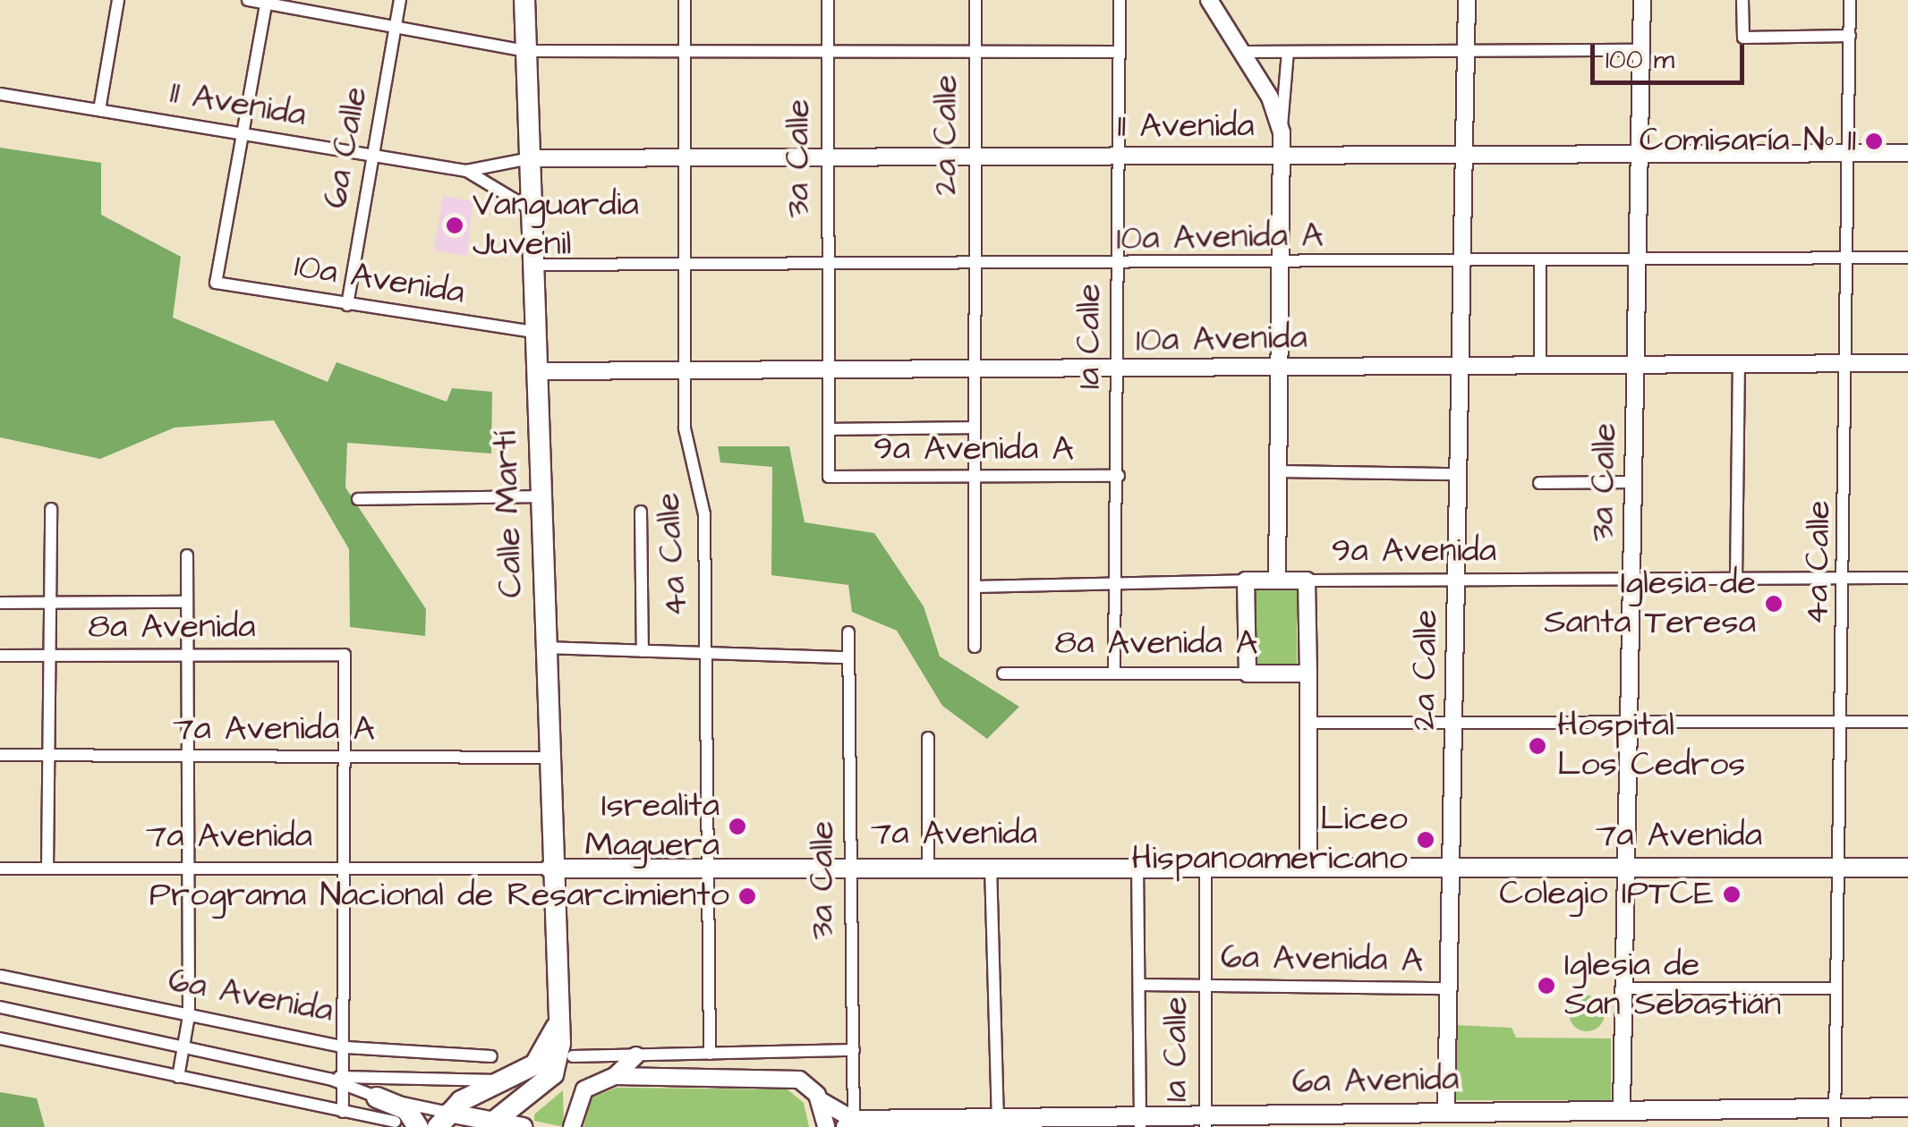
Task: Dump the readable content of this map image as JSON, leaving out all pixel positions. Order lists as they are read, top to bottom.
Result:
{
  "streets": {
    "highway": ["Calle Martí"],
    "main road": [
      "11 Avenida",
      "2a Calle",
      "3a Calle",
      "10a Avenida",
      "9a Avenida",
      "8a Avenida A",
      "7a Avenida",
      "6a Avenida"
    ],
    "street": [
      "6a Calle",
      "10a Avenida A",
      "1a Calle",
      "9a Avenida A",
      "4a Calle",
      "8a Avenida",
      "7a Avenida A",
      "6a Avenida A"
    ]
  },
  "crossings": [
    ["11 Avenida", "2a Calle"],
    ["11 Avenida", "6a Calle"],
    ["11 Avenida", "3a Calle"],
    ["11 Avenida", "10a Avenida"],
    ["11 Avenida", "1a Calle"],
    ["11 Avenida", "Calle Martí"],
    ["11 Avenida", "4a Calle"],
    ["2a Calle", "10a Avenida A"],
    ["2a Calle", "10a Avenida"],
    ["2a Calle", "9a Avenida A"],
    ["2a Calle", "9a Avenida"],
    ["2a Calle", "7a Avenida"],
    ["2a Calle", "6a Avenida A"],
    ["2a Calle", "6a Avenida"],
    ["6a Calle", "10a Avenida"],
    ["3a Calle", "10a Avenida A"],
    ["3a Calle", "10a Avenida"],
    ["3a Calle", "9a Avenida A"],
    ["3a Calle", "9a Avenida"],
    ["3a Calle", "7a Avenida"],
    ["3a Calle", "6a Avenida"],
    ["10a Avenida A", "1a Calle"],
    ["10a Avenida A", "Calle Martí"],
    ["10a Avenida A", "4a Calle"],
    ["10a Avenida", "1a Calle"],
    ["10a Avenida", "Calle Martí"],
    ["10a Avenida", "4a Calle"],
    ["1a Calle", "9a Avenida A"],
    ["1a Calle", "9a Avenida"],
    ["1a Calle", "8a Avenida A"],
    ["1a Calle", "7a Avenida"],
    ["1a Calle", "6a Avenida A"],
    ["1a Calle", "6a Avenida"],
    ["Calle Martí", "7a Avenida A"],
    ["Calle Martí", "7a Avenida"],
    ["9a Avenida", "4a Calle"],
    ["4a Calle", "7a Avenida"],
    ["4a Calle", "6a Avenida"],
    ["8a Avenida", "7a Avenida A"]
  ],
  "places": [
    "Comisaría Nº 11",
    "Vanguardia Juvenil",
    "Iglesia de Santa Teresa",
    "Hospital Los Cedros",
    "Isrealita Maguera",
    "Liceo Hispanoamericano",
    "Colegio IPTCE",
    "Programa Nacional de Resarcimiento",
    "Iglesia de San Sebastián"
  ],
  "scale_bar": "100 m"
}
